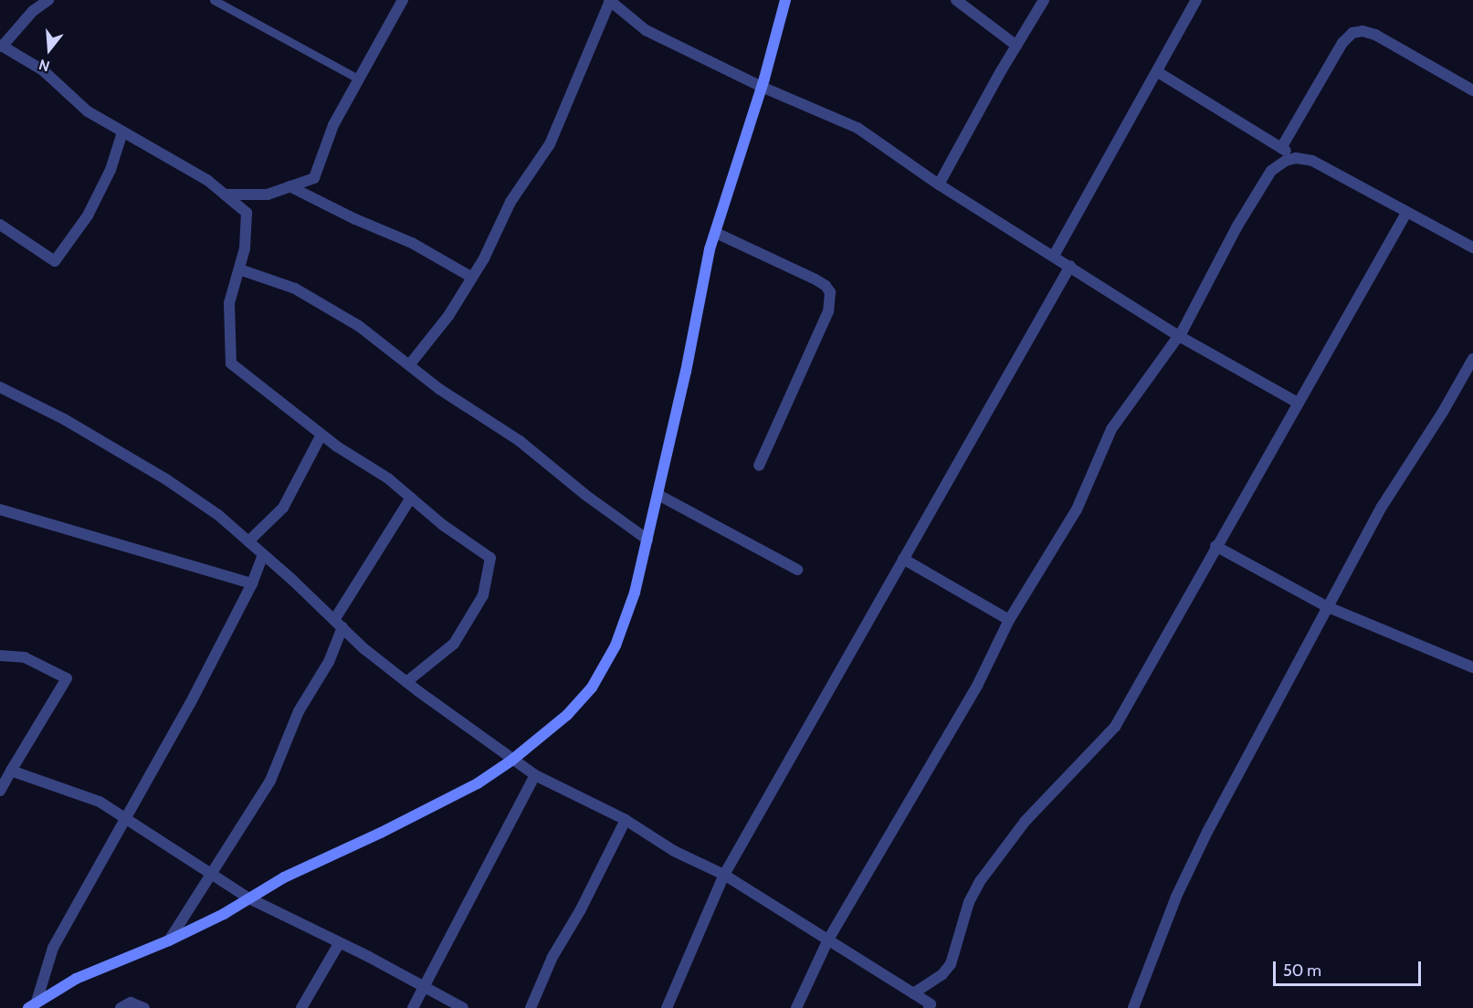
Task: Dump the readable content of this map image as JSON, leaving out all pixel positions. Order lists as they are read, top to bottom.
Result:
{
  "scale_bar": "50 m",
  "north": "bottom"
}
